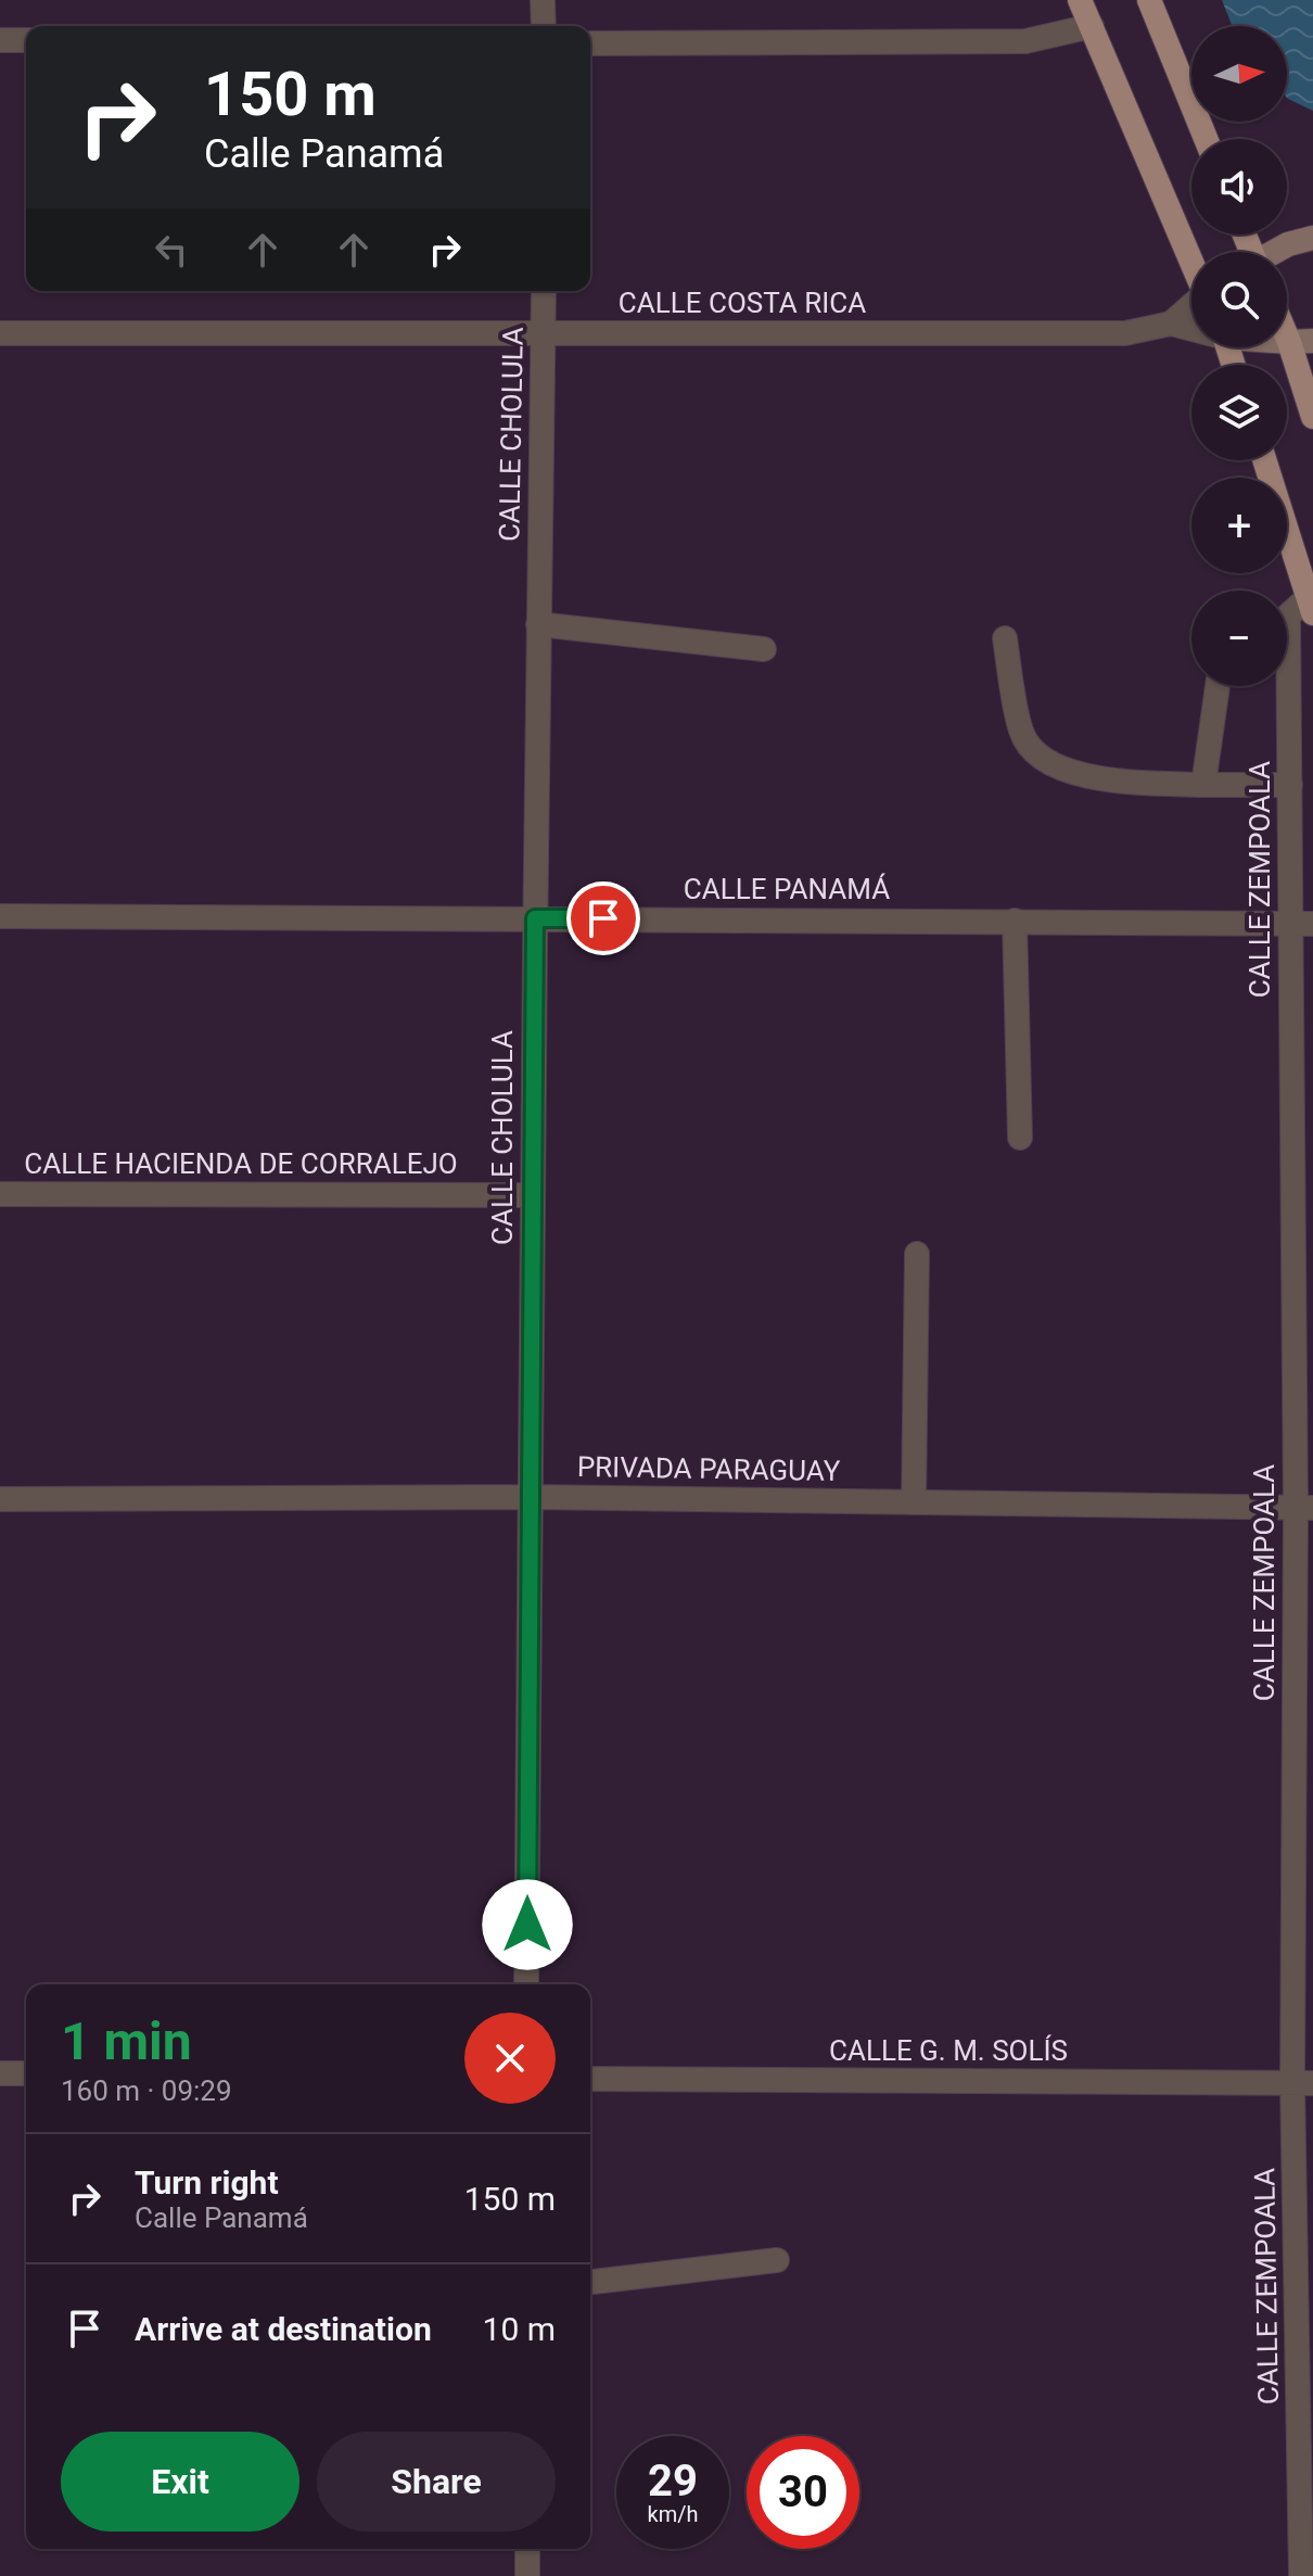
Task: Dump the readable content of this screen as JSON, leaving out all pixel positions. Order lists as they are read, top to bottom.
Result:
{
  "streets": {
    "street": [
      "CALLE COSTA RICA",
      "CALLE CHOLULA",
      "CALLE ZEMPOALA",
      "CALLE PANAMÁ",
      "CALLE HACIENDA DE CORRALEJO",
      "PRIVADA PARAGUAY",
      "CALLE G. M. SOLÍS"
    ]
  },
  "crossings": [
    ["CALLE COSTA RICA", "CALLE CHOLULA"],
    ["CALLE CHOLULA", "CALLE PANAMÁ"],
    ["CALLE CHOLULA", "CALLE HACIENDA DE CORRALEJO"],
    ["CALLE CHOLULA", "PRIVADA PARAGUAY"],
    ["CALLE ZEMPOALA", "CALLE PANAMÁ"],
    ["CALLE ZEMPOALA", "PRIVADA PARAGUAY"],
    ["CALLE ZEMPOALA", "CALLE G. M. SOLÍS"]
  ],
  "north": "right",
  "page": {
    "map_buttons": ["+", "−"],
    "turn": ["150 m", "Calle Panamá"],
    "heading": ["1 min", "160 m · 09:29"],
    "list": [
      {
        "name": "Turn right",
        "note": "Calle Panamá",
        "value": "150 m"
      },
      {
        "name": "Arrive at destination",
        "value": "10 m"
      }
    ],
    "buttons": ["Exit", "Share"],
    "speed": "29 km/h",
    "limit": "30"
  }
}
